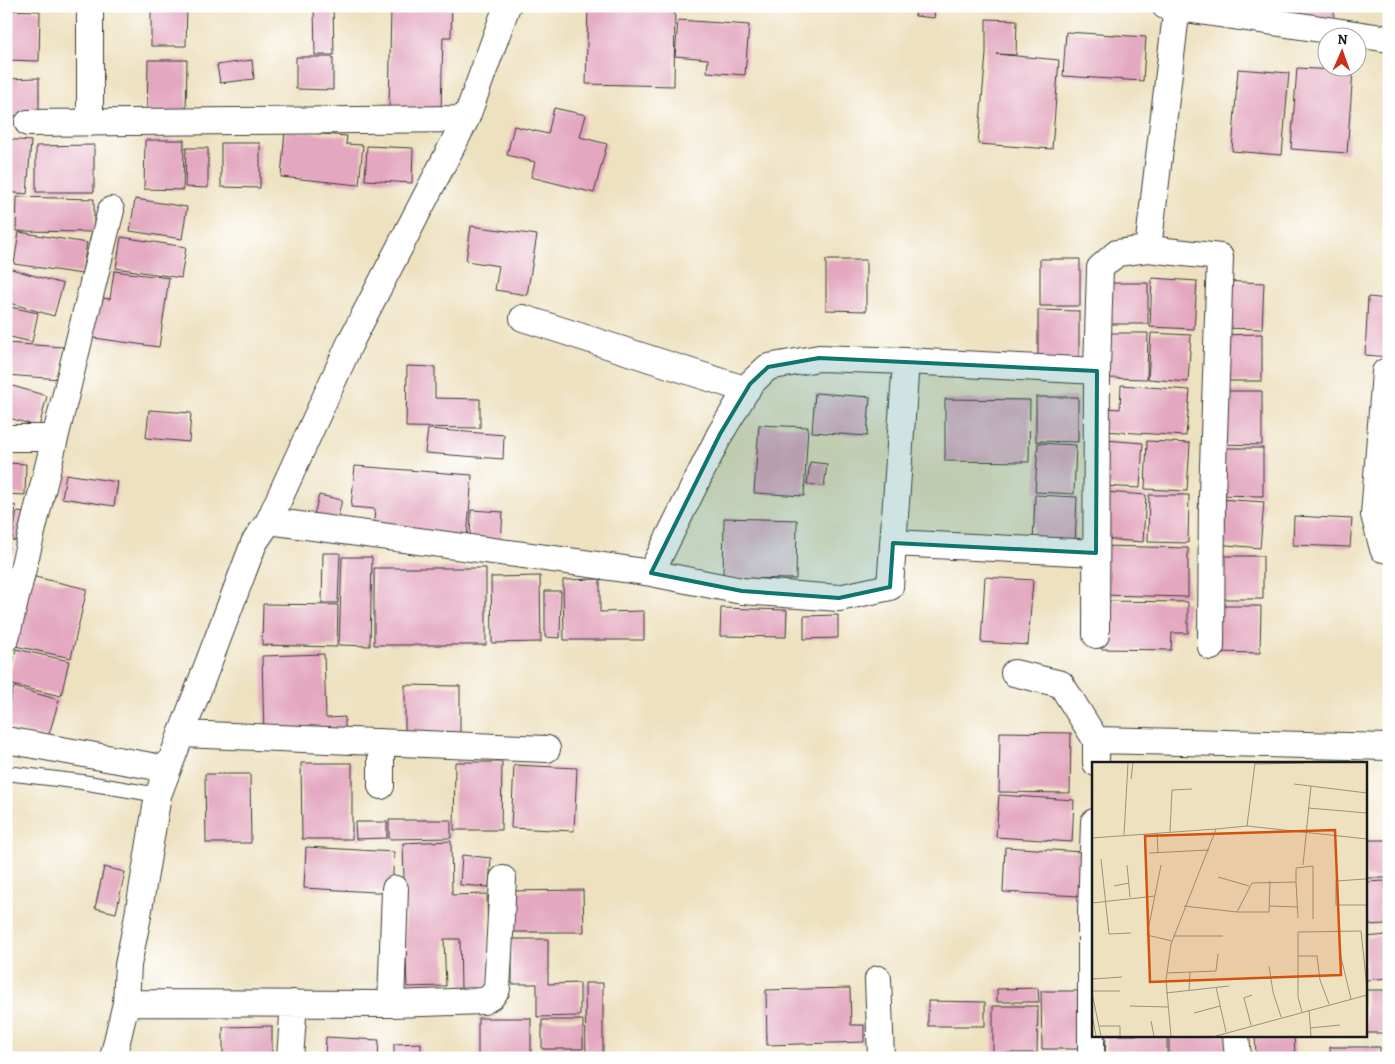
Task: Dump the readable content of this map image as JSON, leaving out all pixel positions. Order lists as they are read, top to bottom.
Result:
{
  "north": "top"
}
